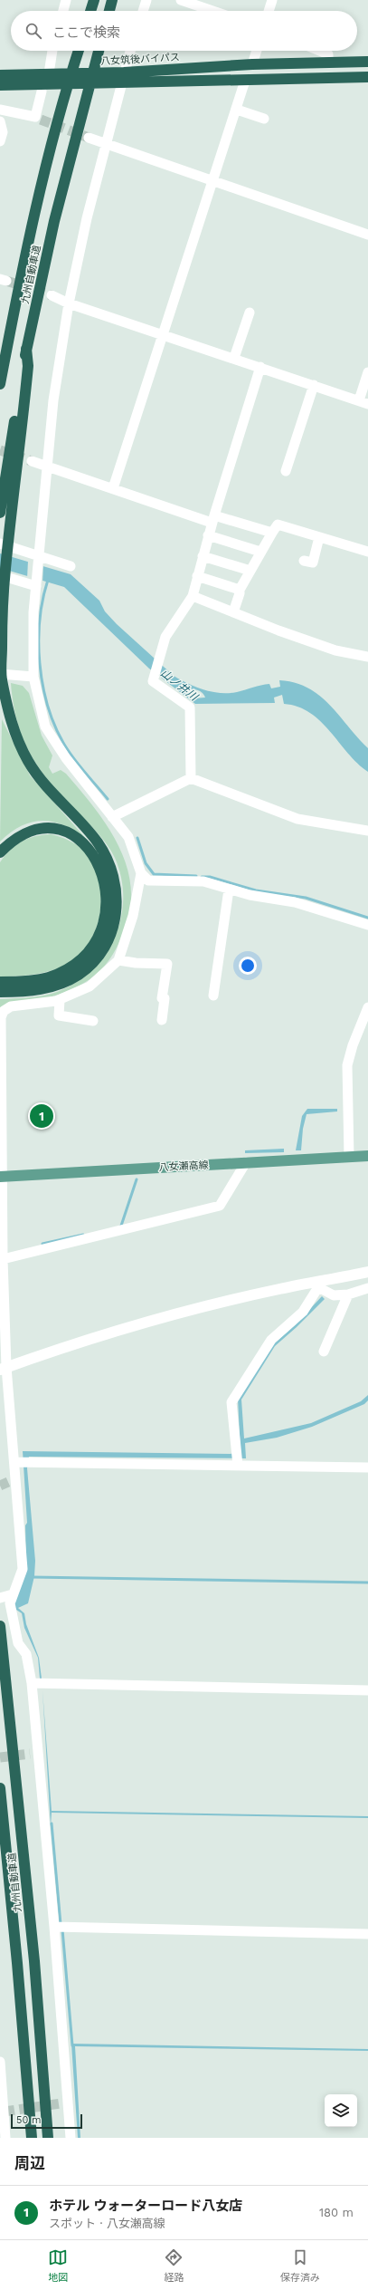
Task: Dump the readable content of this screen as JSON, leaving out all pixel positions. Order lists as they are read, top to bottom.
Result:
{
  "streets": {
    "highway": ["八女筑後バイパス", "九州自動車道"],
    "main road": ["八女瀬高線"]
  },
  "water": ["山ノ井川"],
  "scale_bar": "50 m",
  "page": {
    "search": "ここで検索",
    "pins": "1",
    "scale": "50 m",
    "heading": "周辺",
    "list": [
      {
        "mark": "1",
        "name": "ホテル ウォーターロード八女店",
        "note": "スポット · 八女瀬高線",
        "value": "180 m"
      }
    ],
    "nav": ["地図", "経路", "保存済み"]
  }
}
